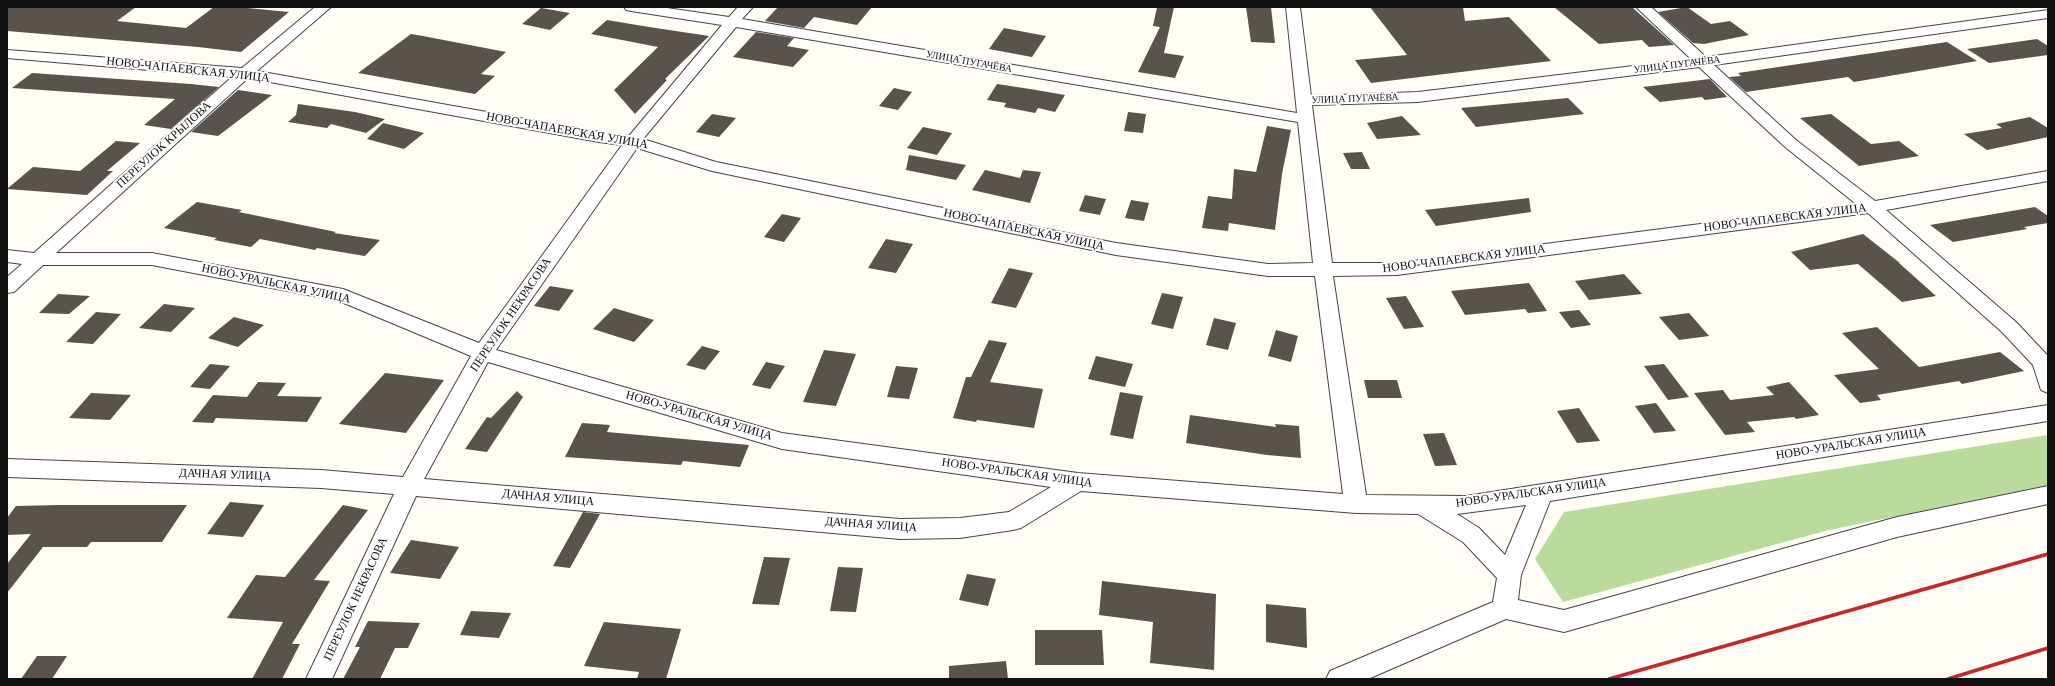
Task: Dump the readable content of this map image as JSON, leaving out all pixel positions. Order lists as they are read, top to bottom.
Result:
{
  "streets": {
    "street": [
      "УЛИЦА ПУГАЧЁВА",
      "НОВО-ЧАПАЕВСКАЯ УЛИЦА",
      "ПЕРЕУЛОК КРЫЛОВА",
      "НОВО-УРАЛЬСКАЯ УЛИЦА",
      "ПЕРЕУЛОК НЕКРАСОВА",
      "ДАЧНАЯ УЛИЦА"
    ]
  },
  "crossings": [
    ["УЛИЦА ПУГАЧЁВА", "ПЕРЕУЛОК НЕКРАСОВА"],
    ["НОВО-ЧАПАЕВСКАЯ УЛИЦА", "ПЕРЕУЛОК КРЫЛОВА"],
    ["НОВО-ЧАПАЕВСКАЯ УЛИЦА", "ПЕРЕУЛОК НЕКРАСОВА"],
    ["ПЕРЕУЛОК КРЫЛОВА", "НОВО-УРАЛЬСКАЯ УЛИЦА"],
    ["НОВО-УРАЛЬСКАЯ УЛИЦА", "ПЕРЕУЛОК НЕКРАСОВА"],
    ["НОВО-УРАЛЬСКАЯ УЛИЦА", "ДАЧНАЯ УЛИЦА"],
    ["ПЕРЕУЛОК НЕКРАСОВА", "ДАЧНАЯ УЛИЦА"]
  ]
}
